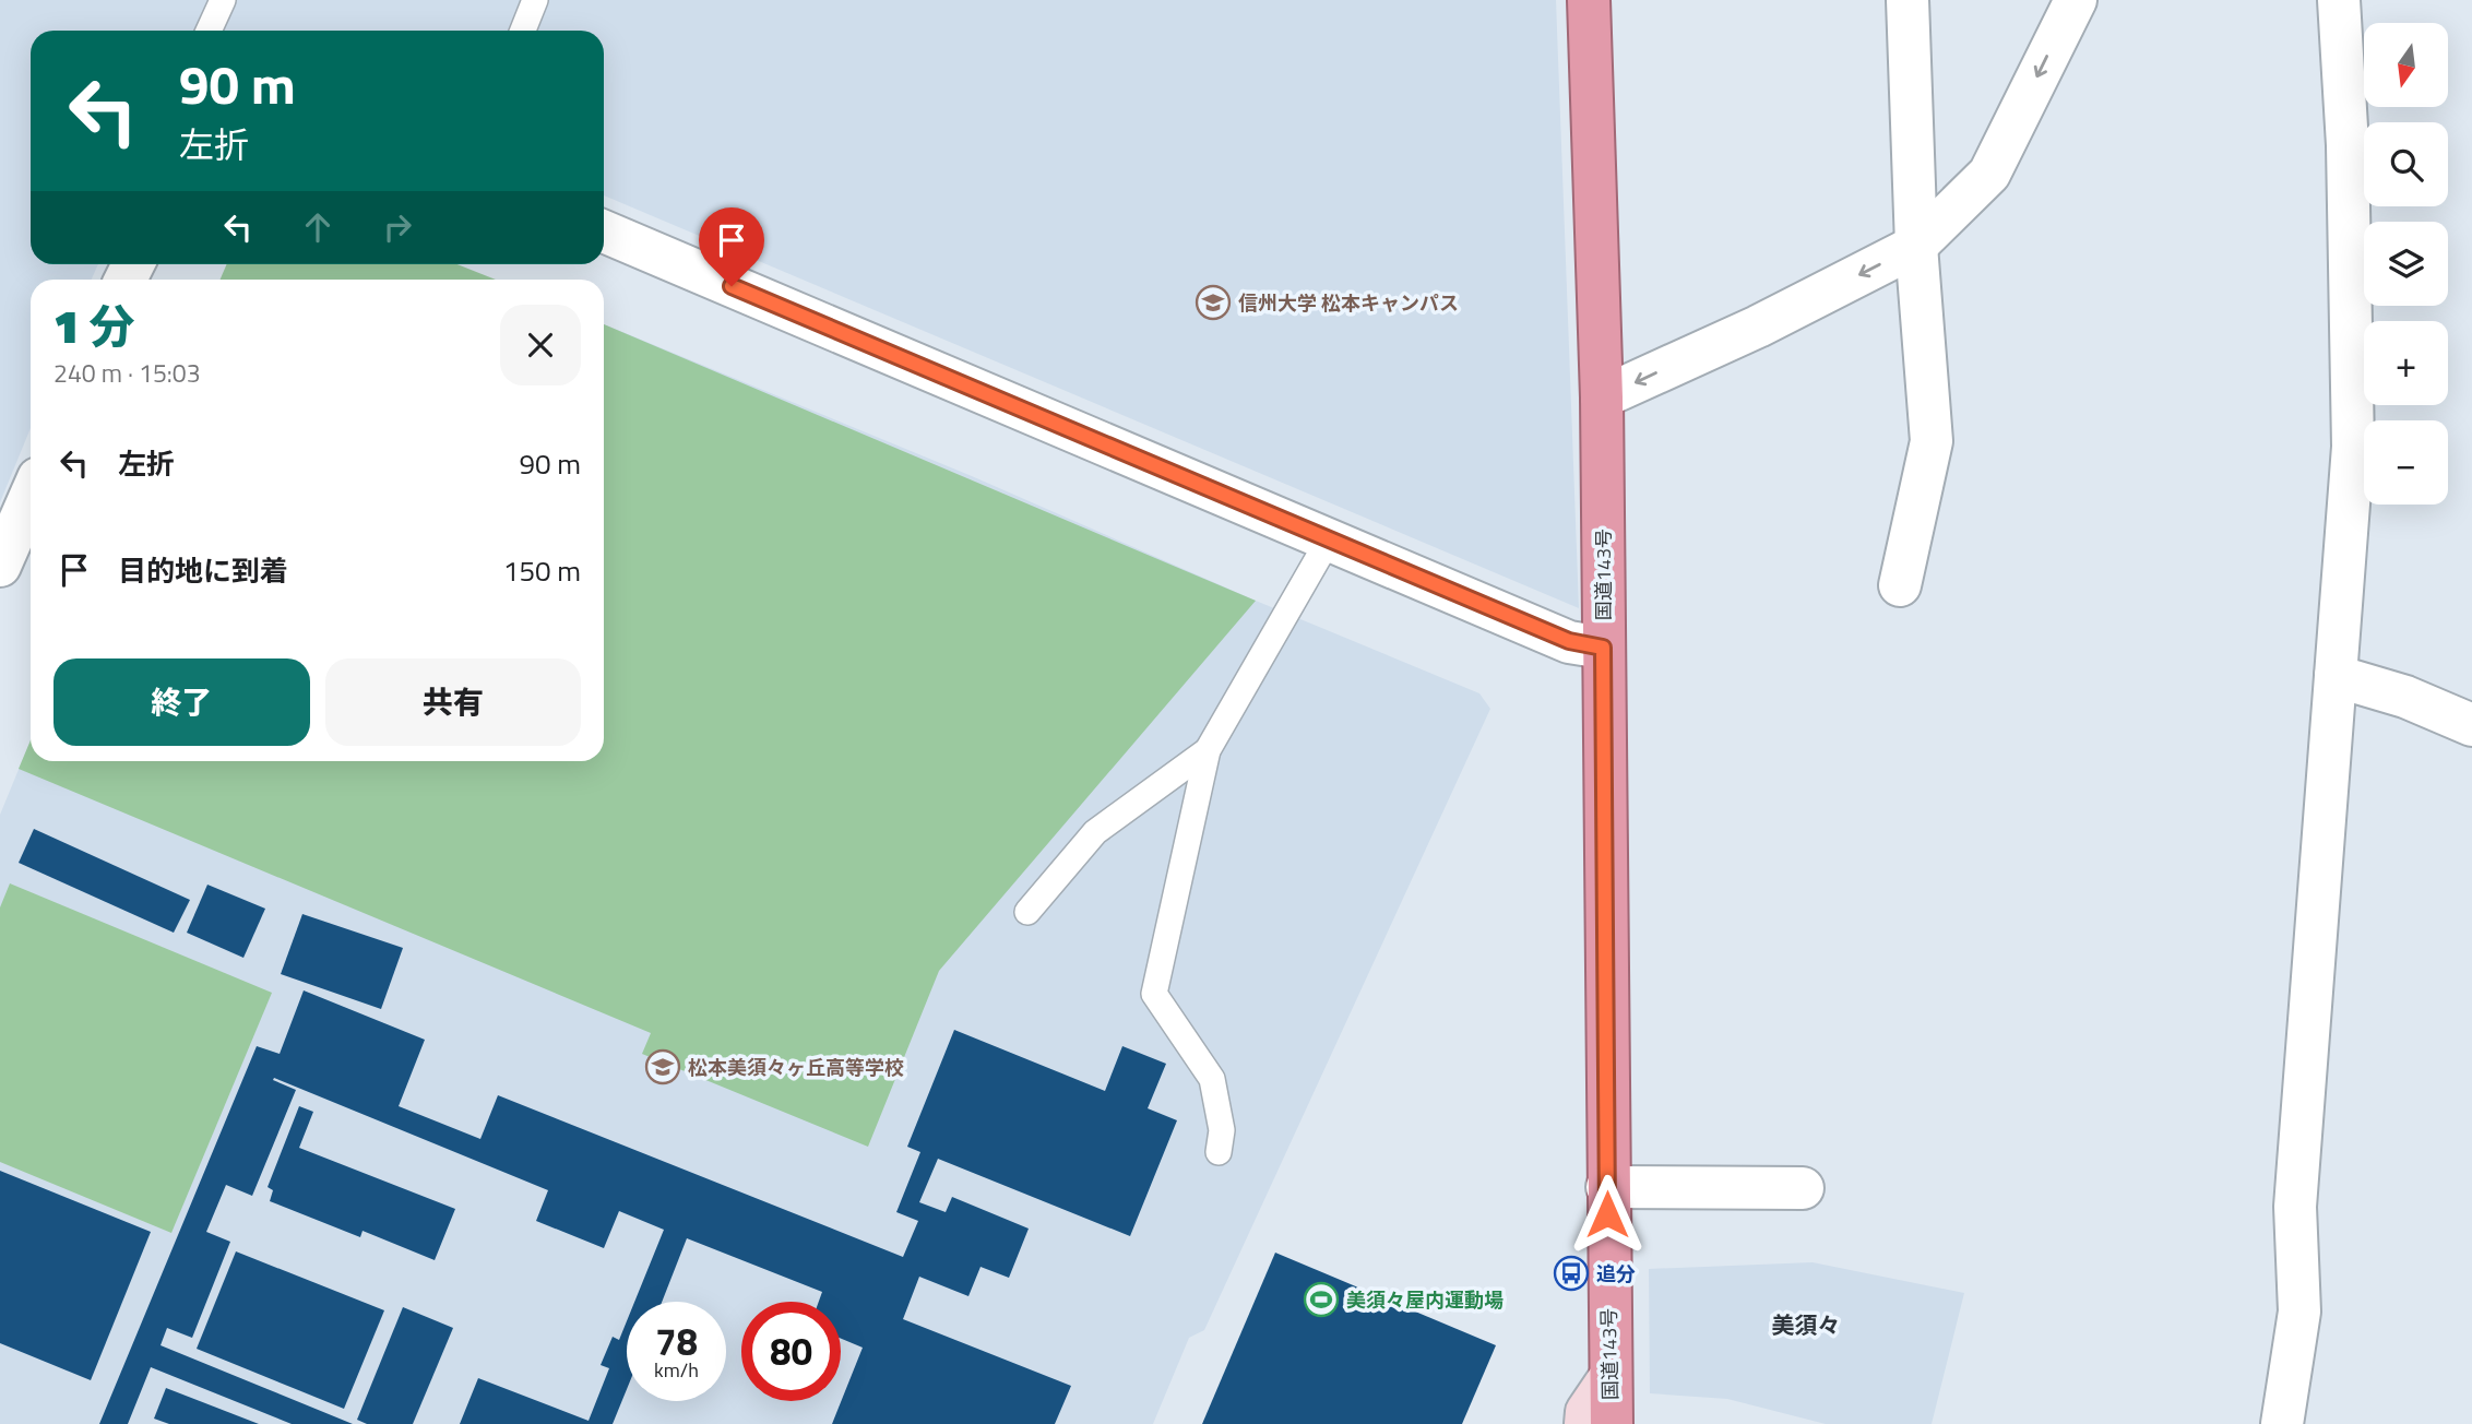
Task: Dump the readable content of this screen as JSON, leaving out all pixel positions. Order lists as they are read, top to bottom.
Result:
{
  "streets": {
    "highway": ["国道143号"]
  },
  "districts": ["美須々"],
  "places": {
    "school or university": ["信州大学 松本キャンパス", "松本美須々ヶ丘高等学校"],
    "bus stop": ["追分"],
    "sports": ["美須々屋内運動場"]
  },
  "north": "bottom",
  "page": {
    "map_buttons": ["+", "−"],
    "turn": ["90 m", "左折"],
    "heading": ["1 分", "240 m · 15:03"],
    "list": [
      {
        "name": "左折",
        "value": "90 m"
      },
      {
        "name": "目的地に到着",
        "value": "150 m"
      }
    ],
    "buttons": ["終了", "共有"],
    "speed": "78 km/h",
    "limit": "80"
  }
}
